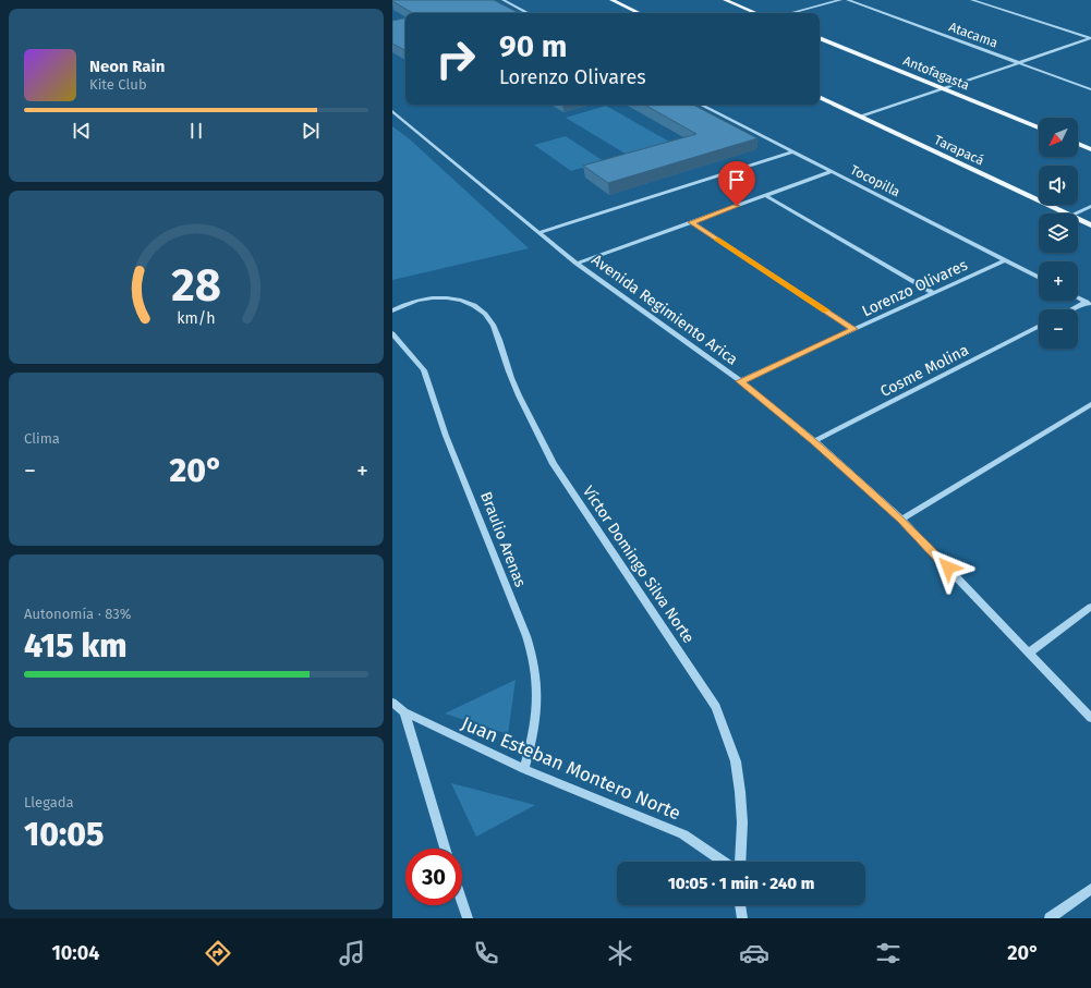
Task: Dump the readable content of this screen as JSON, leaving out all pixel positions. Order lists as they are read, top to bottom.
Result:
{
  "streets": {
    "main road": ["Antofagasta", "Tarapacá"],
    "street": [
      "Atacama",
      "Tocopilla",
      "Lorenzo Olivares",
      "Avenida Regimiento Arica",
      "Cosme Molina",
      "Braulio Arenas",
      "Víctor Domingo Silva Norte",
      "Juan Esteban Montero Norte"
    ]
  },
  "crossings": [
    ["Tocopilla", "Lorenzo Olivares"],
    ["Lorenzo Olivares", "Avenida Regimiento Arica"],
    ["Avenida Regimiento Arica", "Cosme Molina"],
    ["Braulio Arenas", "Juan Esteban Montero Norte"]
  ],
  "north": "bottom left",
  "page": {
    "turn": ["90 m", "Lorenzo Olivares"],
    "song": ["Neon Rain", "Kite Club"],
    "map_buttons": ["+", "−"],
    "tile": [
      "Clima",
      ["Autonomía · 83%", "415 km"],
      ["Llegada", "10:05"]
    ],
    "heat": ["−", "20°", "+"],
    "limit": "30",
    "trip": "10:05 · 1 min · 240 m",
    "tabs": ["10:04", "20°"],
    "gauge": ["28", "km/h"]
  }
}
